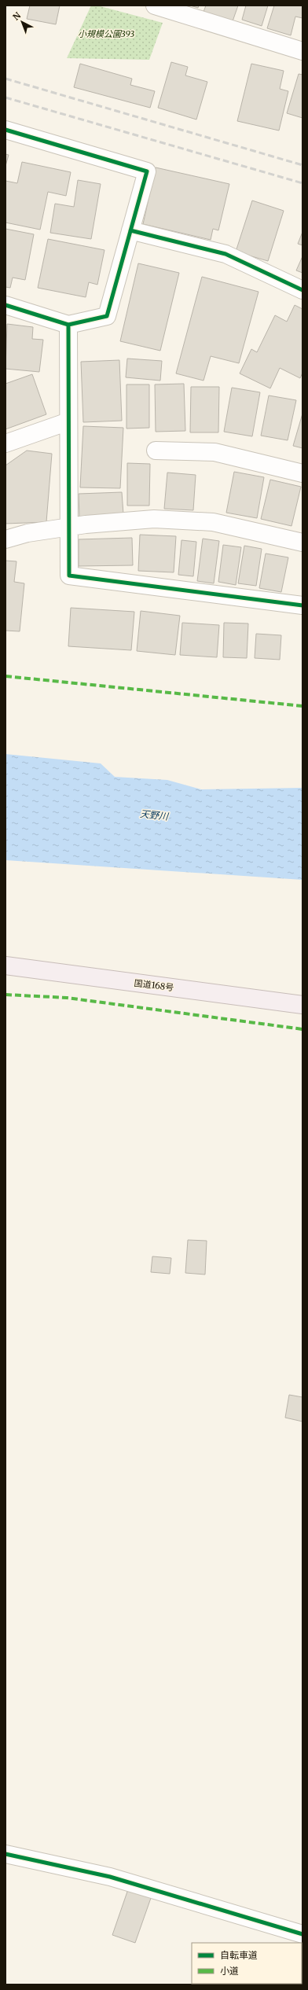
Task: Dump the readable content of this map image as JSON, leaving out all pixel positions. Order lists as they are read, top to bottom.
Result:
{
  "streets": {
    "highway": ["国道168号"]
  },
  "water": ["天野川"],
  "parks": ["小規模公園393"],
  "legend": ["自転車道", "小道"],
  "north": "top left"
}
